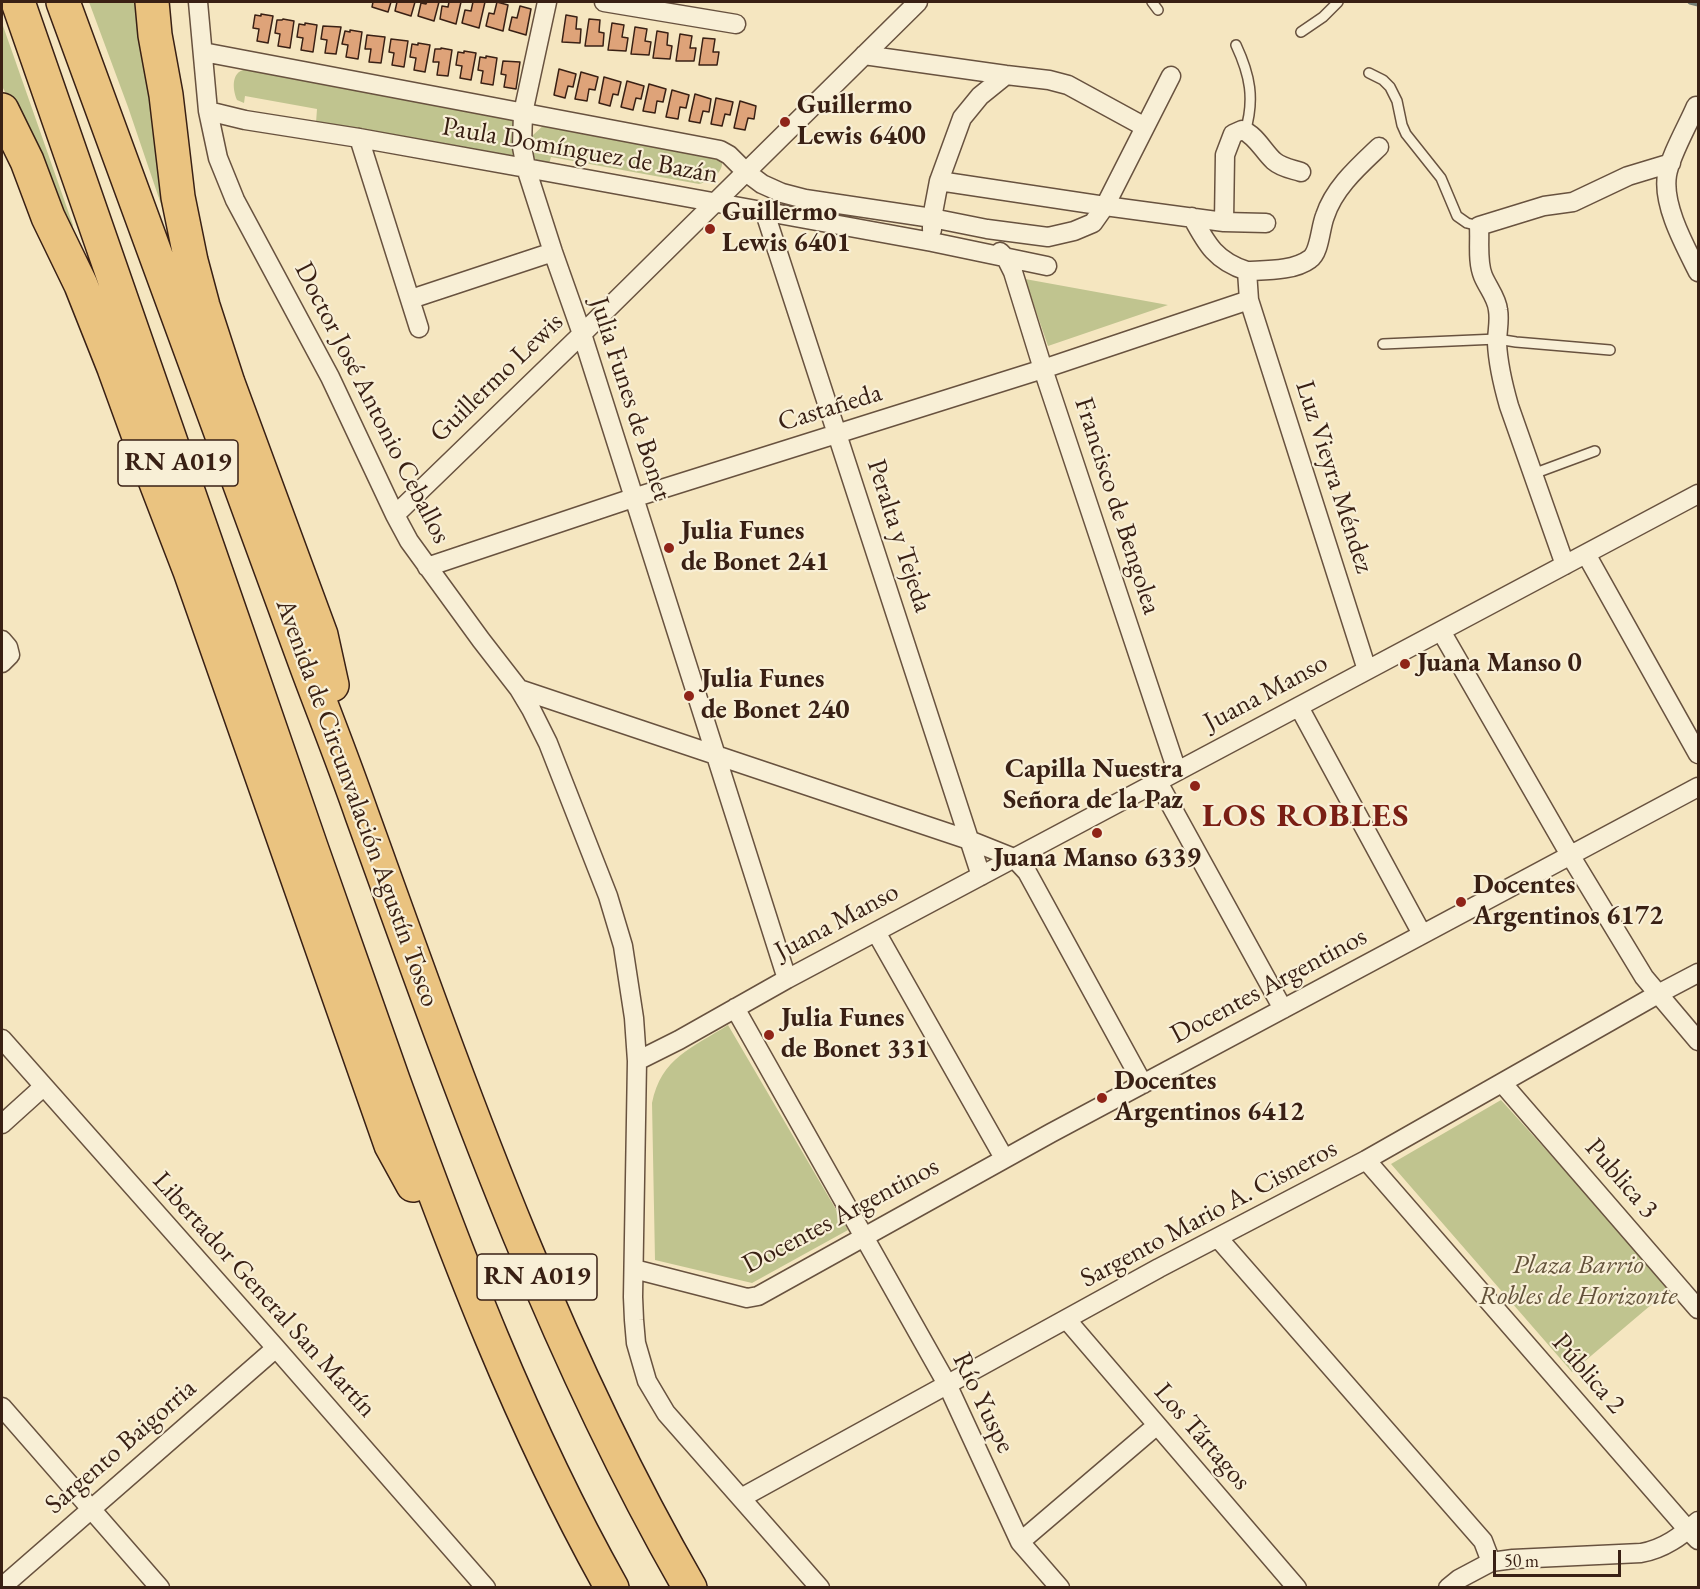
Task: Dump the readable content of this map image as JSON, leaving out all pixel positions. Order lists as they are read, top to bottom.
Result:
{
  "streets": {
    "highway": ["RN A019", "Avenida de Circunvalación Agustín Tosco"],
    "street": [
      "Paula Domínguez de Bazán",
      "Guillermo Lewis",
      "Julia Funes de Bonet",
      "Doctor José Antonio Ceballos",
      "Castañeda",
      "Luz Vieyra Méndez",
      "Francisco de Bengolea",
      "Peralta y Tejeda",
      "Juana Manso",
      "Docentes Argentinos",
      "Publica 3",
      "Sargento Mario A. Cisneros",
      "Libertador General San Martín",
      "Pública 2",
      "Río Yuspe",
      "Los Tártagos",
      "Sargento Baigorria"
    ]
  },
  "crossings": [
    ["Paula Domínguez de Bazán", "Guillermo Lewis"],
    ["Paula Domínguez de Bazán", "Julia Funes de Bonet"],
    ["Paula Domínguez de Bazán", "Doctor José Antonio Ceballos"],
    ["Paula Domínguez de Bazán", "Francisco de Bengolea"],
    ["Paula Domínguez de Bazán", "Peralta y Tejeda"],
    ["Guillermo Lewis", "Julia Funes de Bonet"],
    ["Guillermo Lewis", "Doctor José Antonio Ceballos"],
    ["Julia Funes de Bonet", "Castañeda"],
    ["Julia Funes de Bonet", "Juana Manso"],
    ["Doctor José Antonio Ceballos", "Castañeda"],
    ["Doctor José Antonio Ceballos", "Juana Manso"],
    ["Doctor José Antonio Ceballos", "Docentes Argentinos"],
    ["Doctor José Antonio Ceballos", "Sargento Mario A. Cisneros"],
    ["Castañeda", "Luz Vieyra Méndez"],
    ["Castañeda", "Francisco de Bengolea"],
    ["Castañeda", "Peralta y Tejeda"],
    ["Luz Vieyra Méndez", "Juana Manso"],
    ["Francisco de Bengolea", "Juana Manso"],
    ["Peralta y Tejeda", "Juana Manso"],
    ["Docentes Argentinos", "Río Yuspe"],
    ["Publica 3", "Sargento Mario A. Cisneros"],
    ["Sargento Mario A. Cisneros", "Pública 2"],
    ["Sargento Mario A. Cisneros", "Río Yuspe"],
    ["Sargento Mario A. Cisneros", "Los Tártagos"],
    ["Libertador General San Martín", "Sargento Baigorria"]
  ],
  "districts": ["LOS ROBLES"],
  "parks": ["Plaza Barrio Robles de Horizonte"],
  "places": [
    "Guillermo Lewis 6400",
    "Guillermo Lewis 6401",
    "Julia Funes de Bonet 241",
    "Juana Manso 0",
    "Julia Funes de Bonet 240",
    "Capilla Nuestra Señora de la Paz",
    "Juana Manso 6339",
    "Docentes Argentinos 6172",
    "Julia Funes de Bonet 331",
    "Docentes Argentinos 6412"
  ],
  "scale_bar": "50 m"
}
